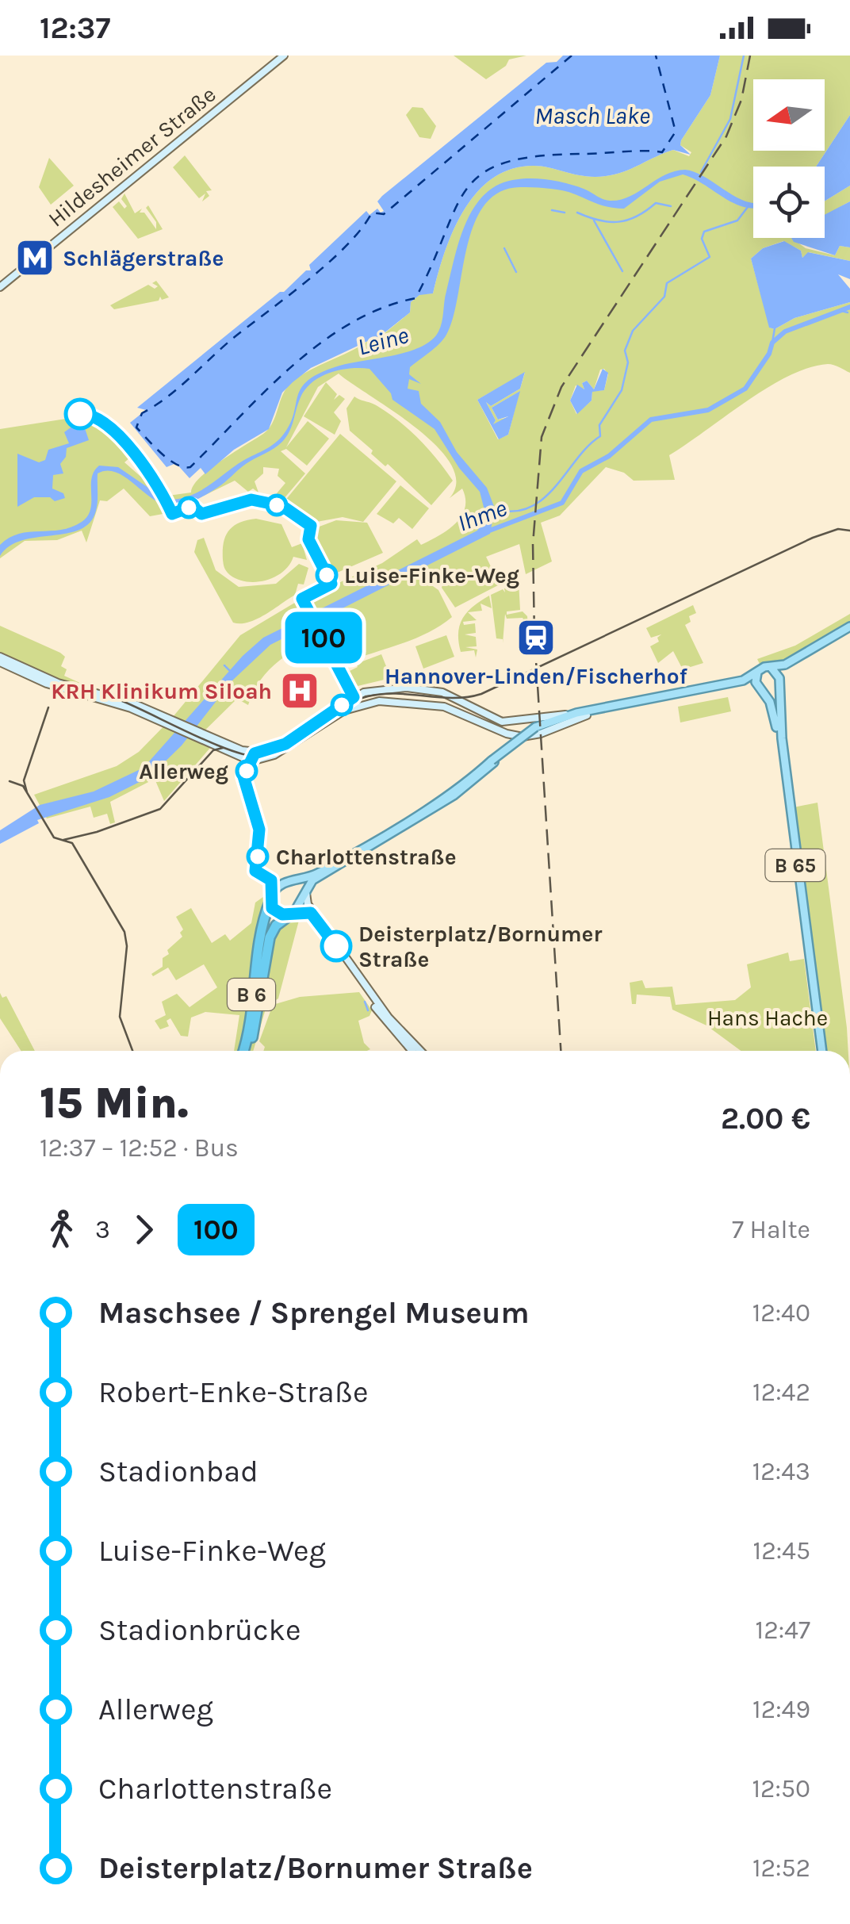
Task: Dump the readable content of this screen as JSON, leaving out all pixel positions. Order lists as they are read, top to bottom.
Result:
{
  "streets": {
    "highway": ["B 6"],
    "main road": ["Hildesheimer Straße", "B 65"]
  },
  "crossings": [
    ["B 65", "B 6"]
  ],
  "water": ["Masch Lake", "Leine", "Ihme"],
  "parks": ["Hans Hache"],
  "places": {
    "metro station": ["Schlägerstraße"],
    "other": [
      "Luise-Finke-Weg",
      "Allerweg",
      "Charlottenstraße",
      "Deisterplatz/Bornumer Straße"
    ],
    "station": ["Hannover-Linden/Fischerhof"],
    "hospital": ["KRH Klinikum Siloah"]
  },
  "lines": ["bus line 100"],
  "north": "left",
  "page": {
    "status": "12:37",
    "on_map": "100",
    "heading": ["15 Min.", "12:37 – 12:52 · Bus", "2.00 €"],
    "legs": ["3", "100", "7 Halte"],
    "list": [
      {
        "name": "Maschsee / Sprengel Museum",
        "value": "12:40"
      },
      {
        "name": "Robert-Enke-Straße",
        "value": "12:42"
      },
      {
        "name": "Stadionbad",
        "value": "12:43"
      },
      {
        "name": "Luise-Finke-Weg",
        "value": "12:45"
      },
      {
        "name": "Stadionbrücke",
        "value": "12:47"
      },
      {
        "name": "Allerweg",
        "value": "12:49"
      },
      {
        "name": "Charlottenstraße",
        "value": "12:50"
      },
      {
        "name": "Deisterplatz/Bornumer Straße",
        "value": "12:52"
      }
    ]
  }
}
